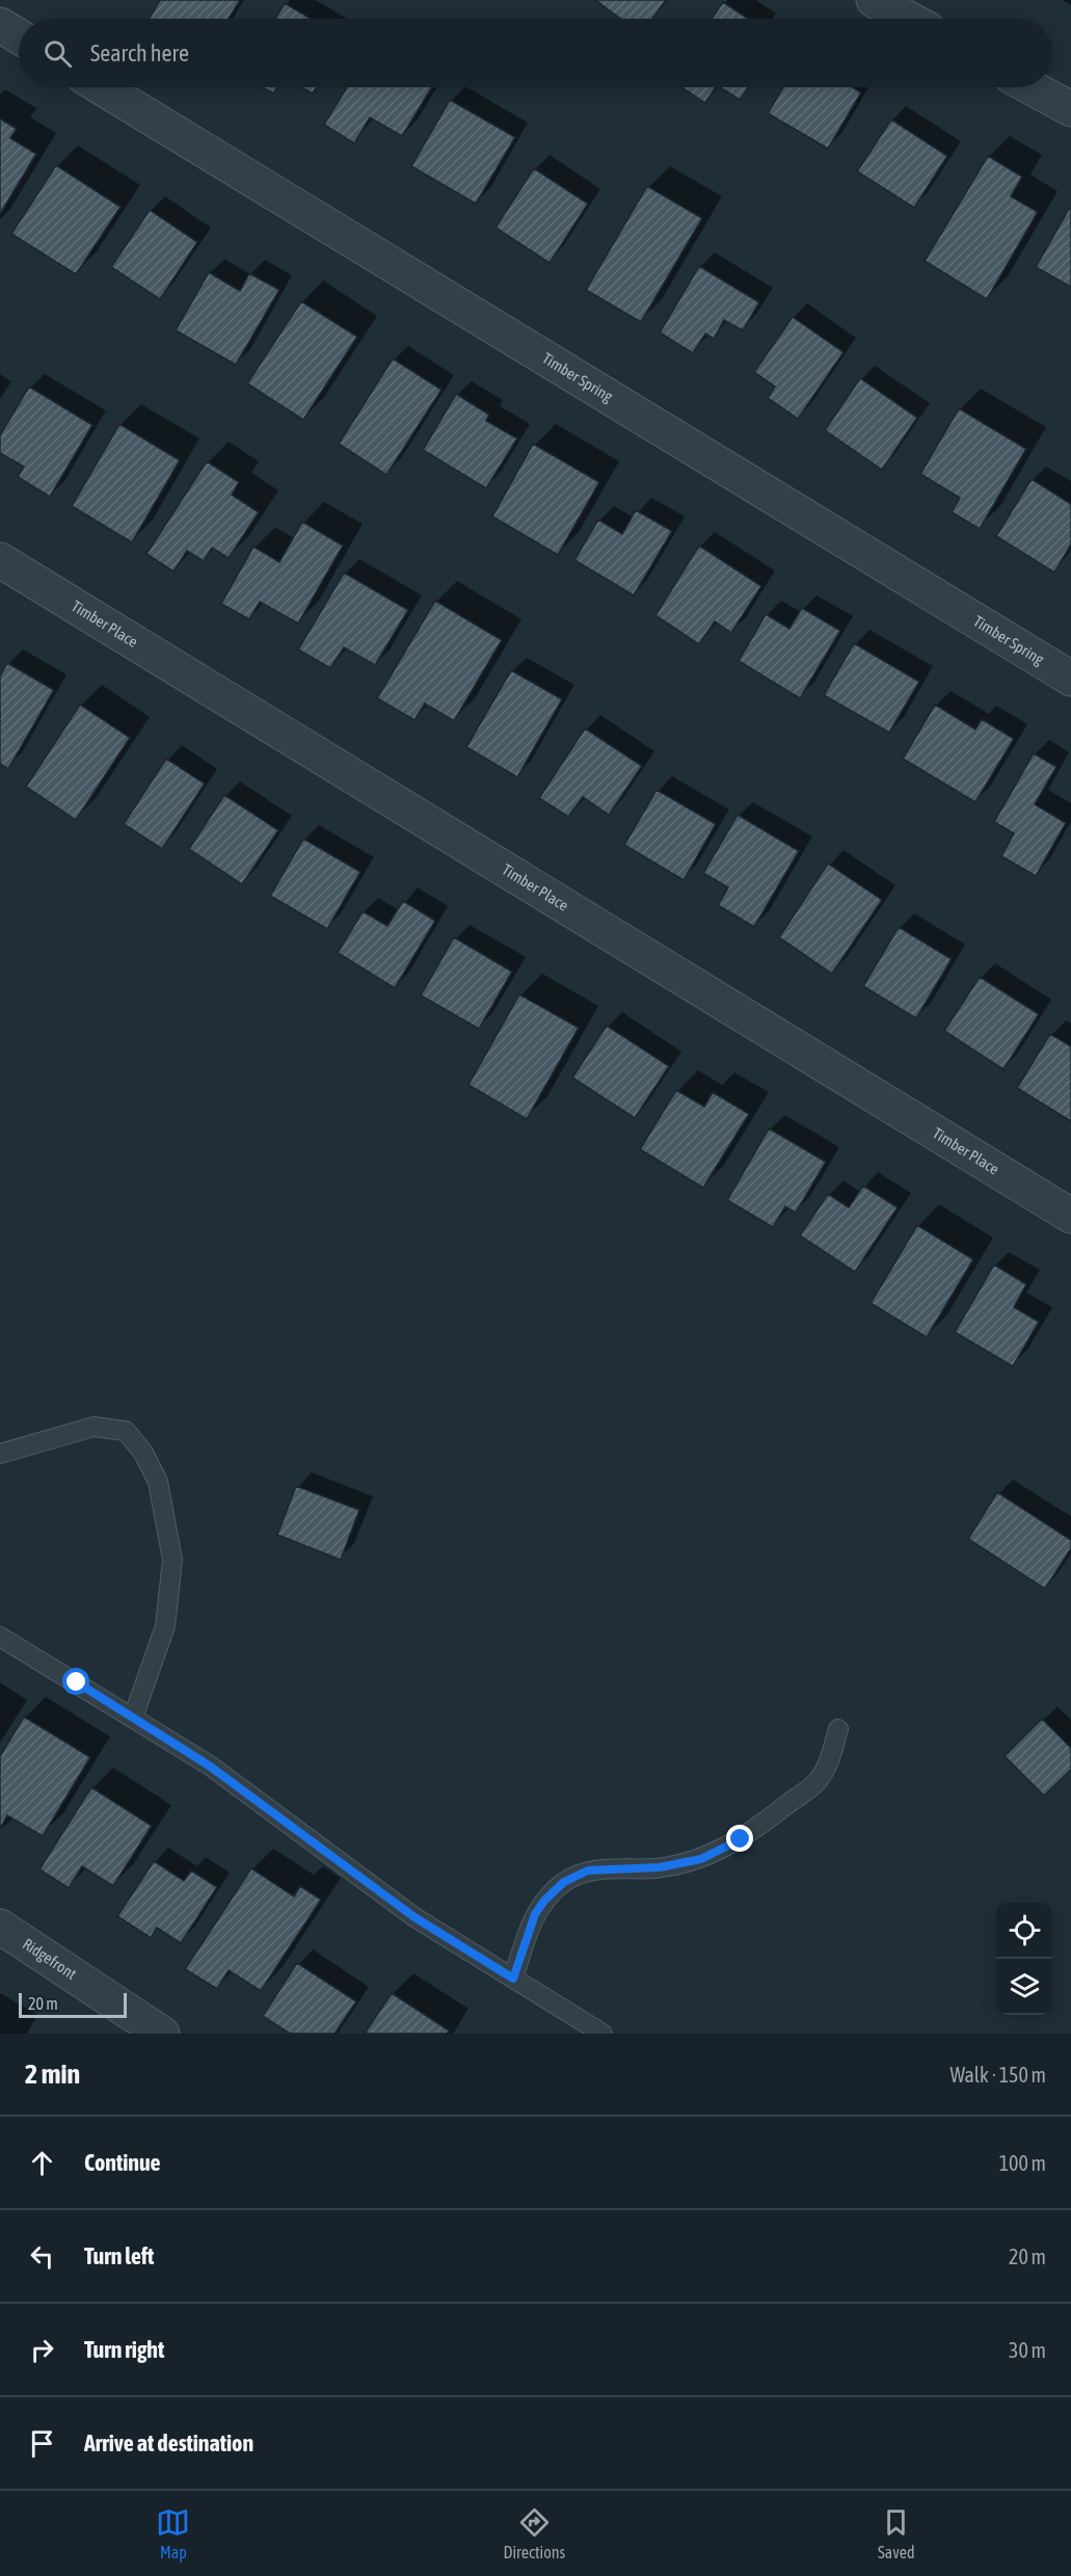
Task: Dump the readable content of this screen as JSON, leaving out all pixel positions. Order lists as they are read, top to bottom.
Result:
{
  "streets": {
    "street": ["Timber Spring", "Timber Place", "Ridgefront"]
  },
  "scale_bar": "20 m",
  "page": {
    "search": "Search here",
    "scale": "20 m",
    "heading": ["2 min", "Walk · 150 m"],
    "list": [
      ["Continue", "100 m"],
      ["Turn left", "20 m"],
      ["Turn right", "30 m"],
      "Arrive at destination"
    ],
    "nav": ["Map", "Directions", "Saved"]
  }
}
